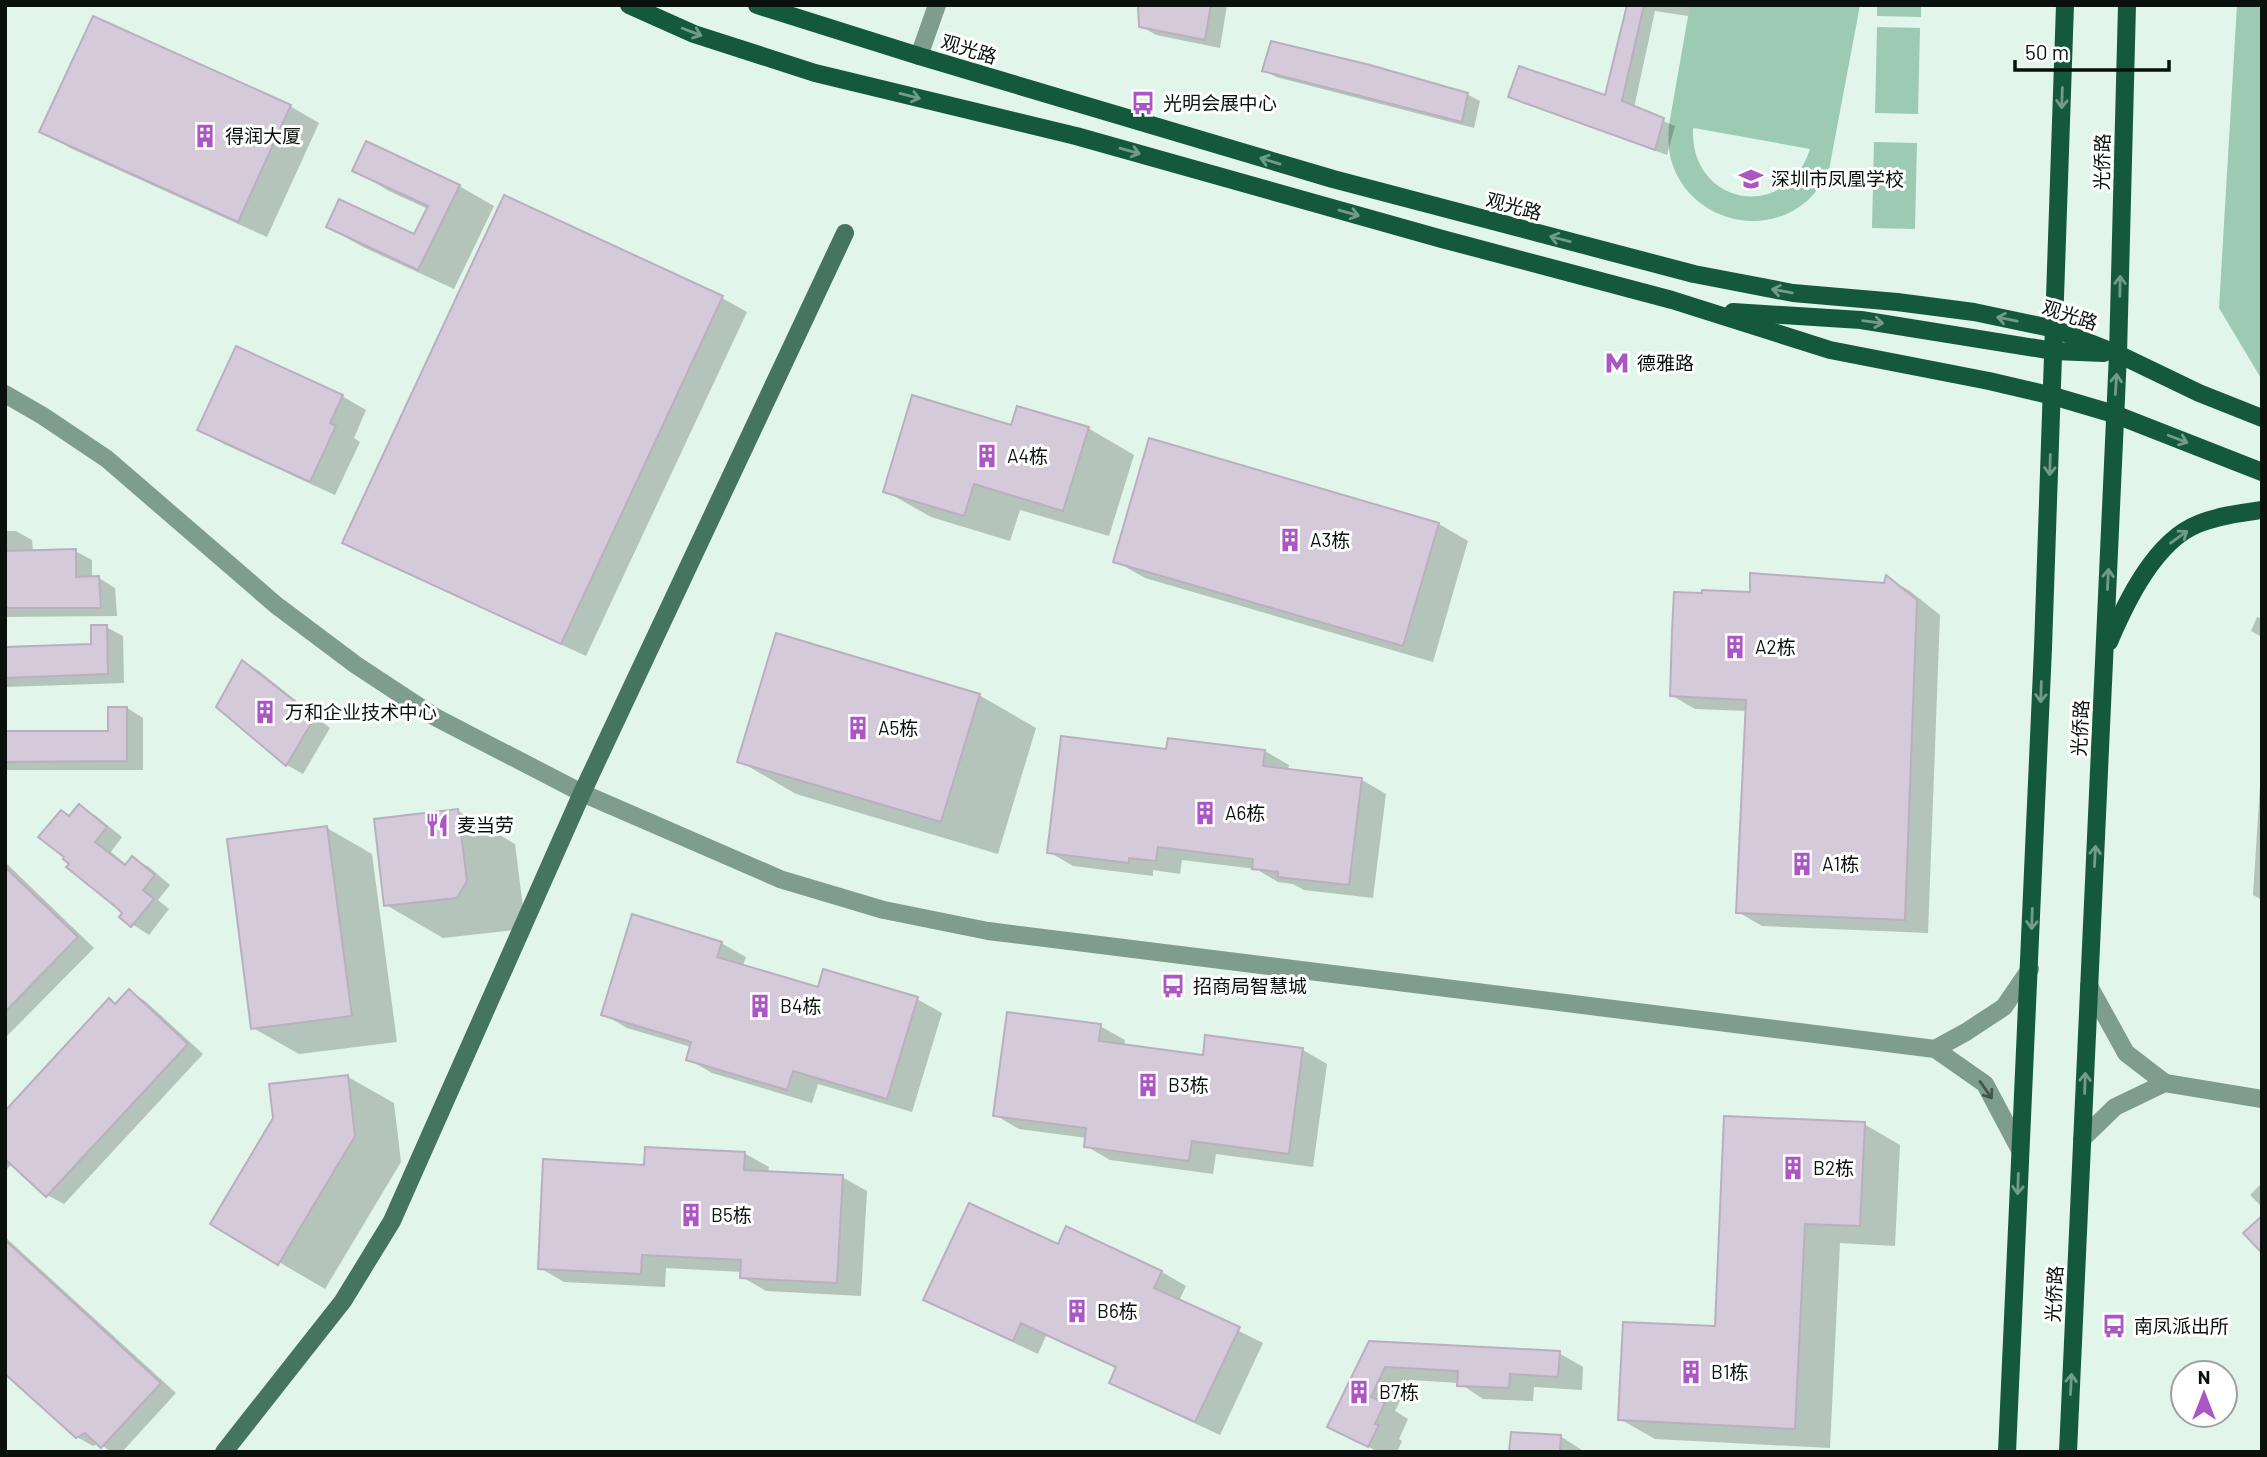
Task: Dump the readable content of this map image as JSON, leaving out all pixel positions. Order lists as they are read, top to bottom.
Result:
{
  "streets": {
    "main road": ["观光路", "光侨路"]
  },
  "crossings": [
    ["观光路", "光侨路"]
  ],
  "places": {
    "bus stop": ["光明会展中心", "招商局智慧城", "南凤派出所"],
    "building": [
      "得润大厦",
      "A4栋",
      "A3栋",
      "A2栋",
      "万和企业技术中心",
      "A5栋",
      "A6栋",
      "A1栋",
      "B4栋",
      "B3栋",
      "B2栋",
      "B5栋",
      "B6栋",
      "B1栋",
      "B7栋"
    ],
    "school or university": ["深圳市凤凰学校"],
    "metro station": ["德雅路"],
    "restaurant": ["麦当劳"]
  },
  "scale_bar": "50 m",
  "north": "top"
}
